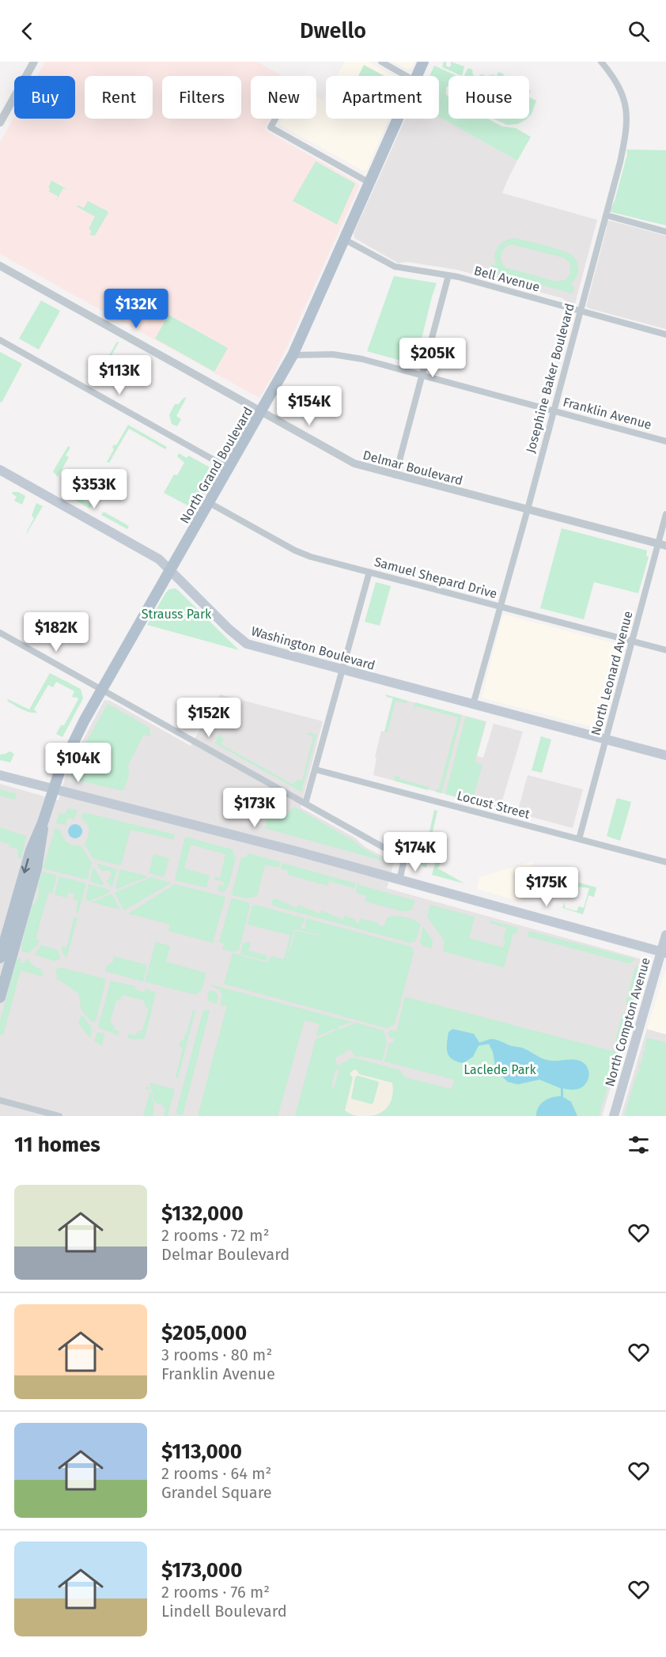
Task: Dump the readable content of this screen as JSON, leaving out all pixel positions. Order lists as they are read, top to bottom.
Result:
{
  "streets": {
    "main road": ["North Grand Boulevard", "Washington Boulevard", "North Compton Avenue"],
    "street": [
      "Bell Avenue",
      "Josephine Baker Boulevard",
      "Franklin Avenue",
      "Delmar Boulevard",
      "Samuel Shepard Drive",
      "North Leonard Avenue",
      "Locust Street"
    ]
  },
  "crossings": [
    ["Bell Avenue", "Josephine Baker Boulevard"],
    ["Bell Avenue", "North Grand Boulevard"],
    ["Josephine Baker Boulevard", "Franklin Avenue"],
    ["Josephine Baker Boulevard", "Delmar Boulevard"],
    ["Josephine Baker Boulevard", "Samuel Shepard Drive"],
    ["Josephine Baker Boulevard", "Washington Boulevard"],
    ["Franklin Avenue", "North Grand Boulevard"],
    ["North Grand Boulevard", "Delmar Boulevard"],
    ["North Grand Boulevard", "Samuel Shepard Drive"],
    ["North Grand Boulevard", "Washington Boulevard"],
    ["Delmar Boulevard", "North Leonard Avenue"],
    ["Samuel Shepard Drive", "North Leonard Avenue"],
    ["Washington Boulevard", "North Leonard Avenue"],
    ["North Leonard Avenue", "Locust Street"]
  ],
  "parks": ["Strauss Park", "Laclede Park"],
  "page": {
    "header": "Dwello",
    "chip": [
      "Buy",
      "Rent",
      "Filters",
      "New",
      "Apartment",
      "House"
    ],
    "price": [
      "$132K",
      "$205K",
      "$113K",
      "$154K",
      "$353K",
      "$182K",
      "$152K",
      "$104K",
      "$173K",
      "$174K",
      "$175K"
    ],
    "heading": "11 homes",
    "list": [
      {
        "name": "$132,000",
        "note": "2 rooms · 72 m² · Delmar Boulevard"
      },
      {
        "name": "$205,000",
        "note": "3 rooms · 80 m² · Franklin Avenue"
      },
      {
        "name": "$113,000",
        "note": "2 rooms · 64 m² · Grandel Square"
      },
      {
        "name": "$173,000",
        "note": "2 rooms · 76 m² · Lindell Boulevard"
      }
    ]
  }
}
